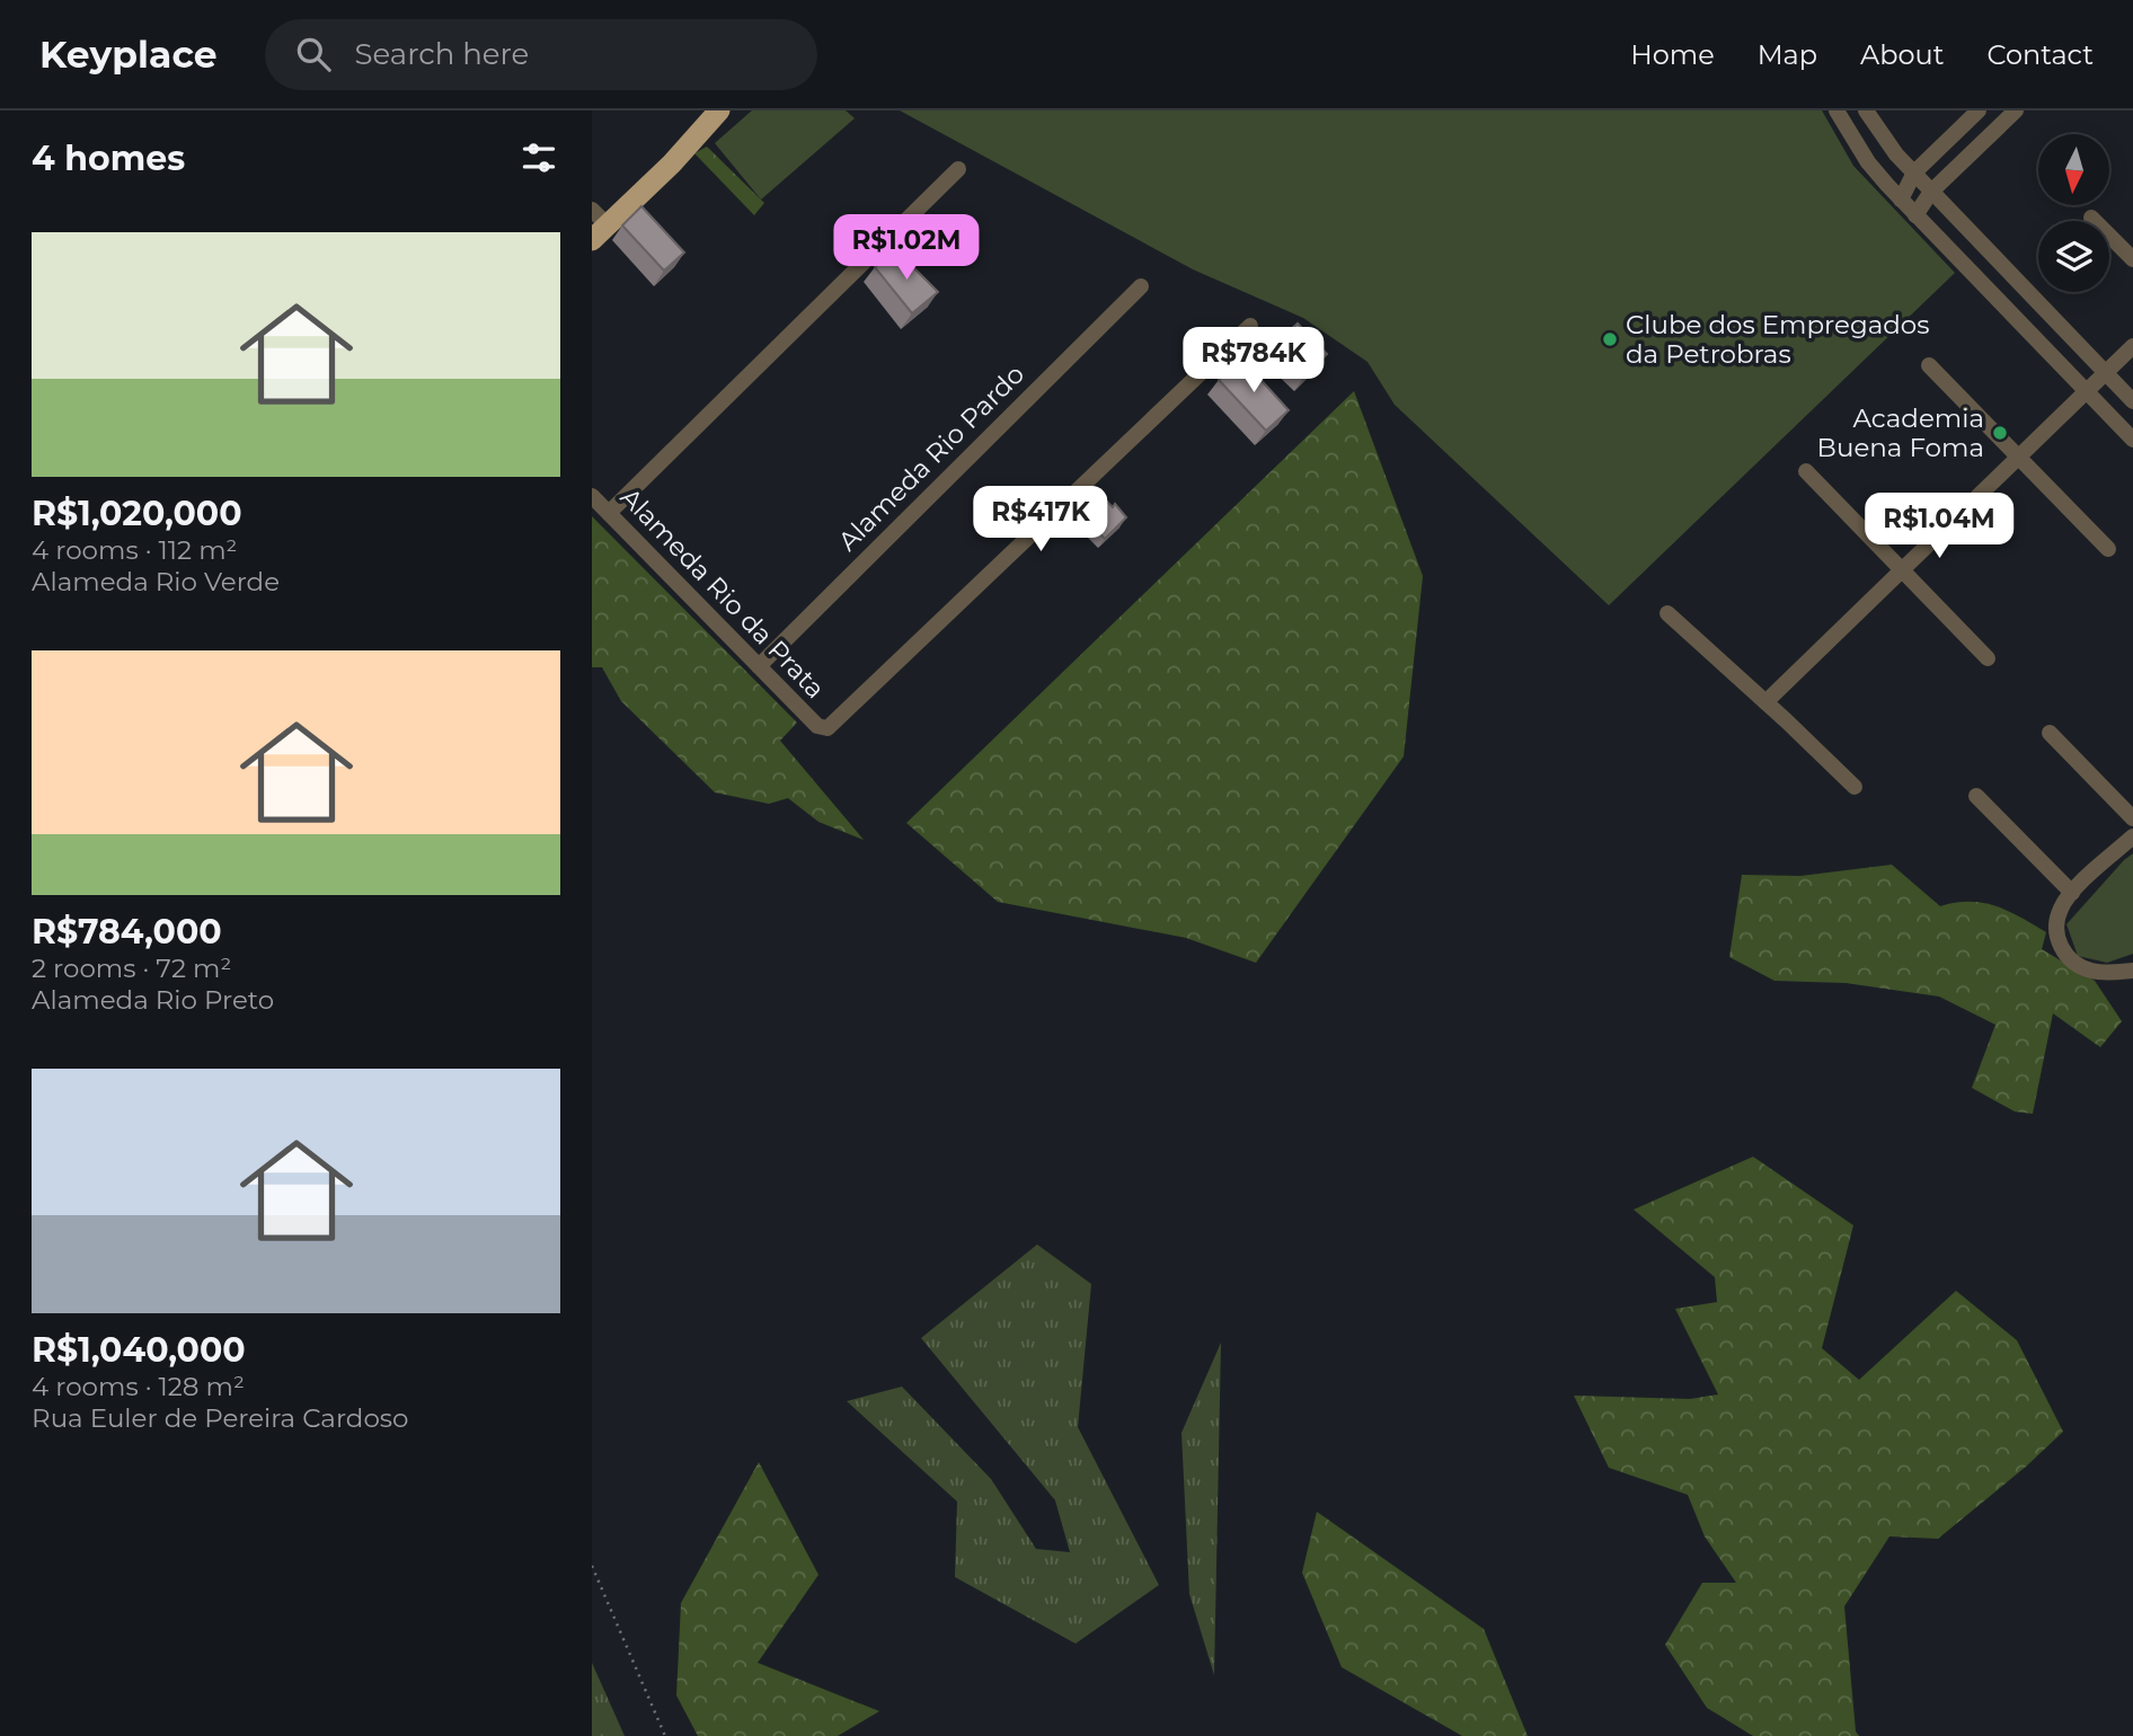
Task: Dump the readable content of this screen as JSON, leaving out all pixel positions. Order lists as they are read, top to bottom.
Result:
{
  "streets": {
    "street": ["Alameda Rio Pardo", "Alameda Rio da Prata"]
  },
  "crossings": [
    ["Alameda Rio Pardo", "Alameda Rio da Prata"]
  ],
  "places": ["Clube dos Empregados da Petrobras", "Academia Buena Foma"],
  "north": "bottom",
  "page": {
    "header": "Keyplace",
    "search": "Search here",
    "nav": [
      "Home",
      "Map",
      "About",
      "Contact"
    ],
    "heading": "4 homes",
    "list": [
      {
        "name": "R$1,020,000",
        "note": "4 rooms · 112 m² · Alameda Rio Verde"
      },
      {
        "name": "R$784,000",
        "note": "2 rooms · 72 m² · Alameda Rio Preto"
      },
      {
        "name": "R$1,040,000",
        "note": "4 rooms · 128 m² · Rua Euler de Pereira Cardoso"
      }
    ],
    "price": [
      "R$1.02M",
      "R$784K",
      "R$417K",
      "R$1.04M"
    ]
  }
}
